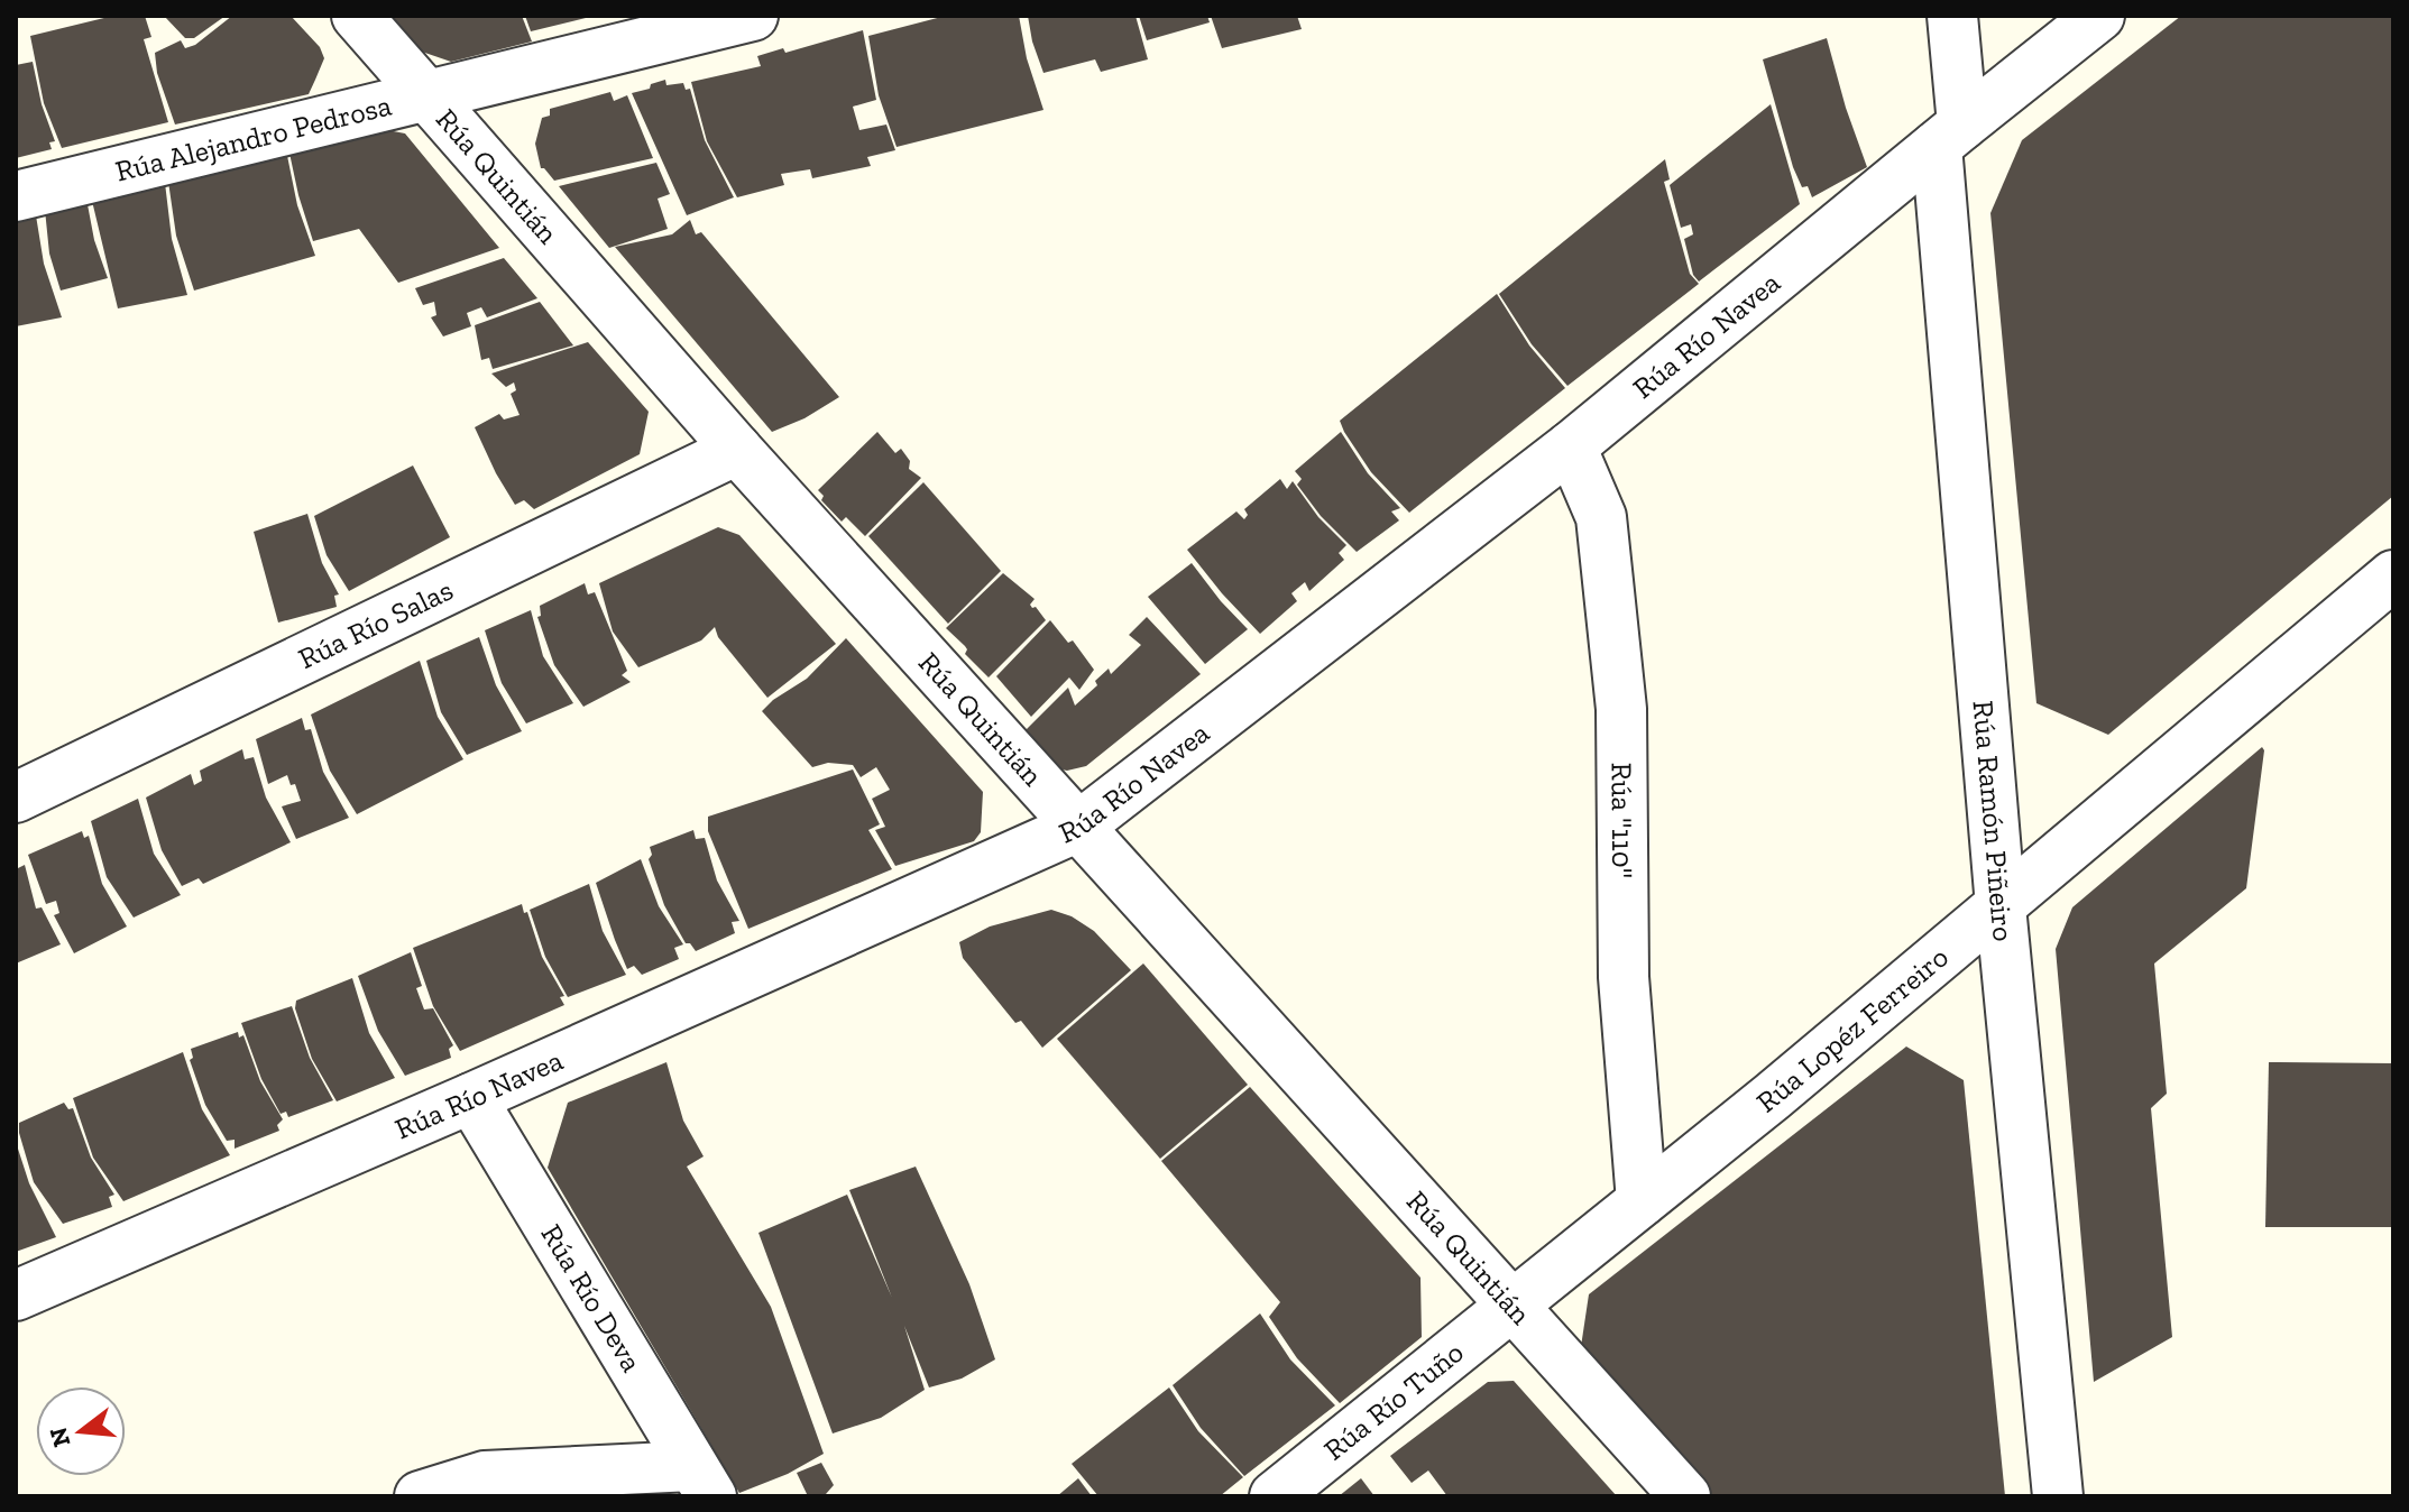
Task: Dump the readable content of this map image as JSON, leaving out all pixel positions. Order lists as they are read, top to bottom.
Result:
{
  "streets": {
    "street": [
      "Rúa Alejandro Pedrosa",
      "Rúa Quintián",
      "Rúa Río Navea",
      "Rúa Río Salas",
      "Rúa \"110\"",
      "Rúa Ramón Piñeiro",
      "Rúa Lopéz Ferreiro",
      "Rúa Río Deva",
      "Rúa Río Tuño"
    ]
  },
  "crossings": [
    ["Rúa Alejandro Pedrosa", "Rúa Quintián"],
    ["Rúa Quintián", "Rúa Río Navea"],
    ["Rúa Quintián", "Rúa Río Salas"],
    ["Rúa Quintián", "Rúa Lopéz Ferreiro"],
    ["Rúa Quintián", "Rúa Río Tuño"],
    ["Rúa Río Navea", "Rúa \"110\""],
    ["Rúa Río Navea", "Rúa Ramón Piñeiro"],
    ["Rúa Río Navea", "Rúa Río Deva"],
    ["Rúa \"110\"", "Rúa Lopéz Ferreiro"],
    ["Rúa Ramón Piñeiro", "Rúa Lopéz Ferreiro"],
    ["Rúa Lopéz Ferreiro", "Rúa Río Tuño"]
  ],
  "north": "left"
}
